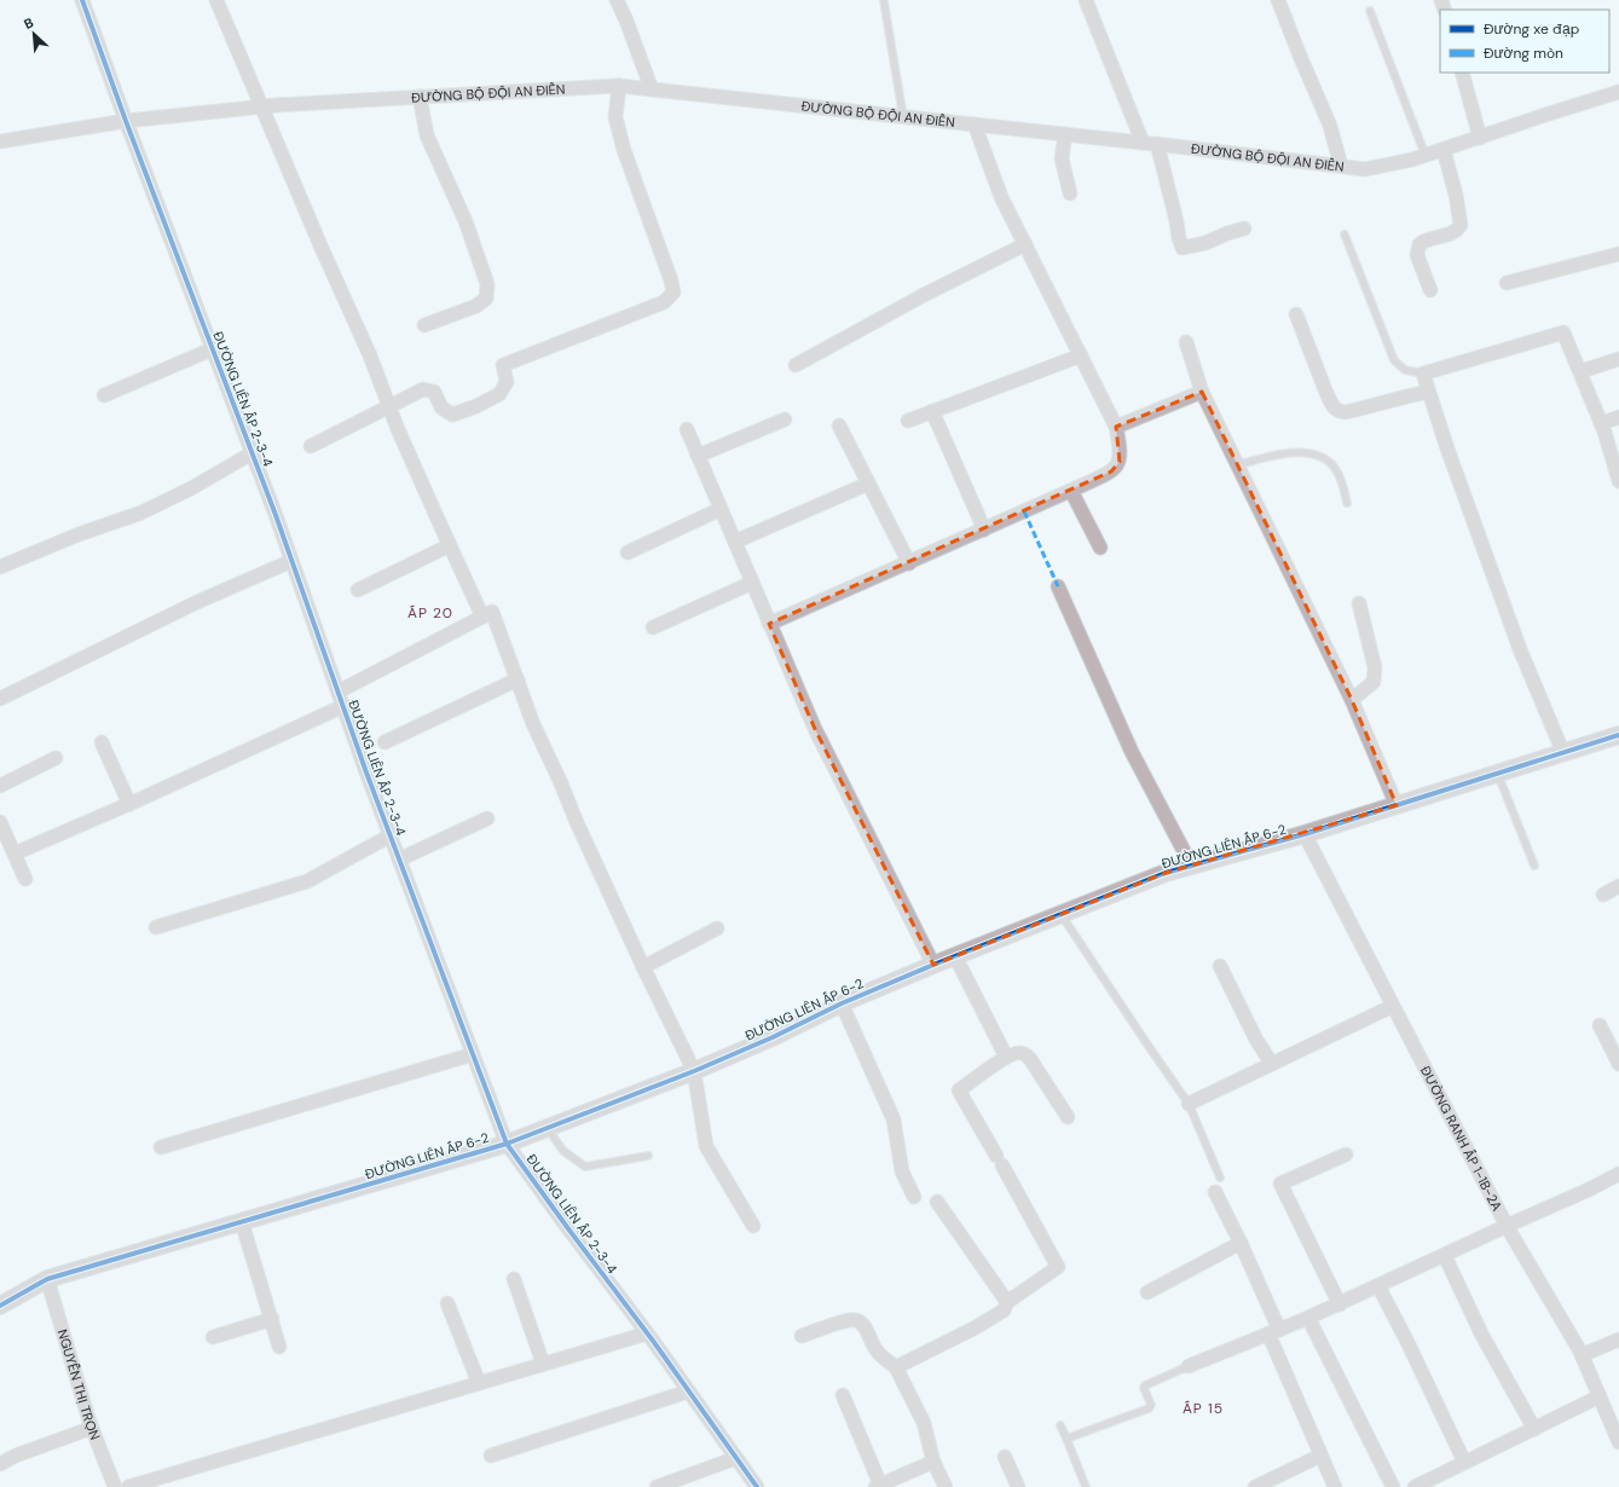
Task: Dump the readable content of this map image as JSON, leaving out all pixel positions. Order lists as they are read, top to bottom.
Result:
{
  "streets": {
    "street": [
      "ĐƯỜNG BỘ ĐỘI AN ĐIỀN",
      "ĐƯỜNG LIÊN ẤP 2-3-4",
      "ĐƯỜNG LIÊN ẤP 6-2",
      "ĐƯỜNG RANH ẤP 1-1B-2A",
      "NGUYỄN THỊ TRỌN"
    ]
  },
  "crossings": [
    ["ĐƯỜNG BỘ ĐỘI AN ĐIỀN", "ĐƯỜNG LIÊN ẤP 2-3-4"],
    ["ĐƯỜNG LIÊN ẤP 2-3-4", "ĐƯỜNG LIÊN ẤP 6-2"],
    ["ĐƯỜNG LIÊN ẤP 6-2", "ĐƯỜNG RANH ẤP 1-1B-2A"],
    ["ĐƯỜNG LIÊN ẤP 6-2", "NGUYỄN THỊ TRỌN"]
  ],
  "districts": ["ẤP 20", "ẤP 15"],
  "legend": ["Đường xe đạp", "Đường mòn"],
  "north": "top left"
}
